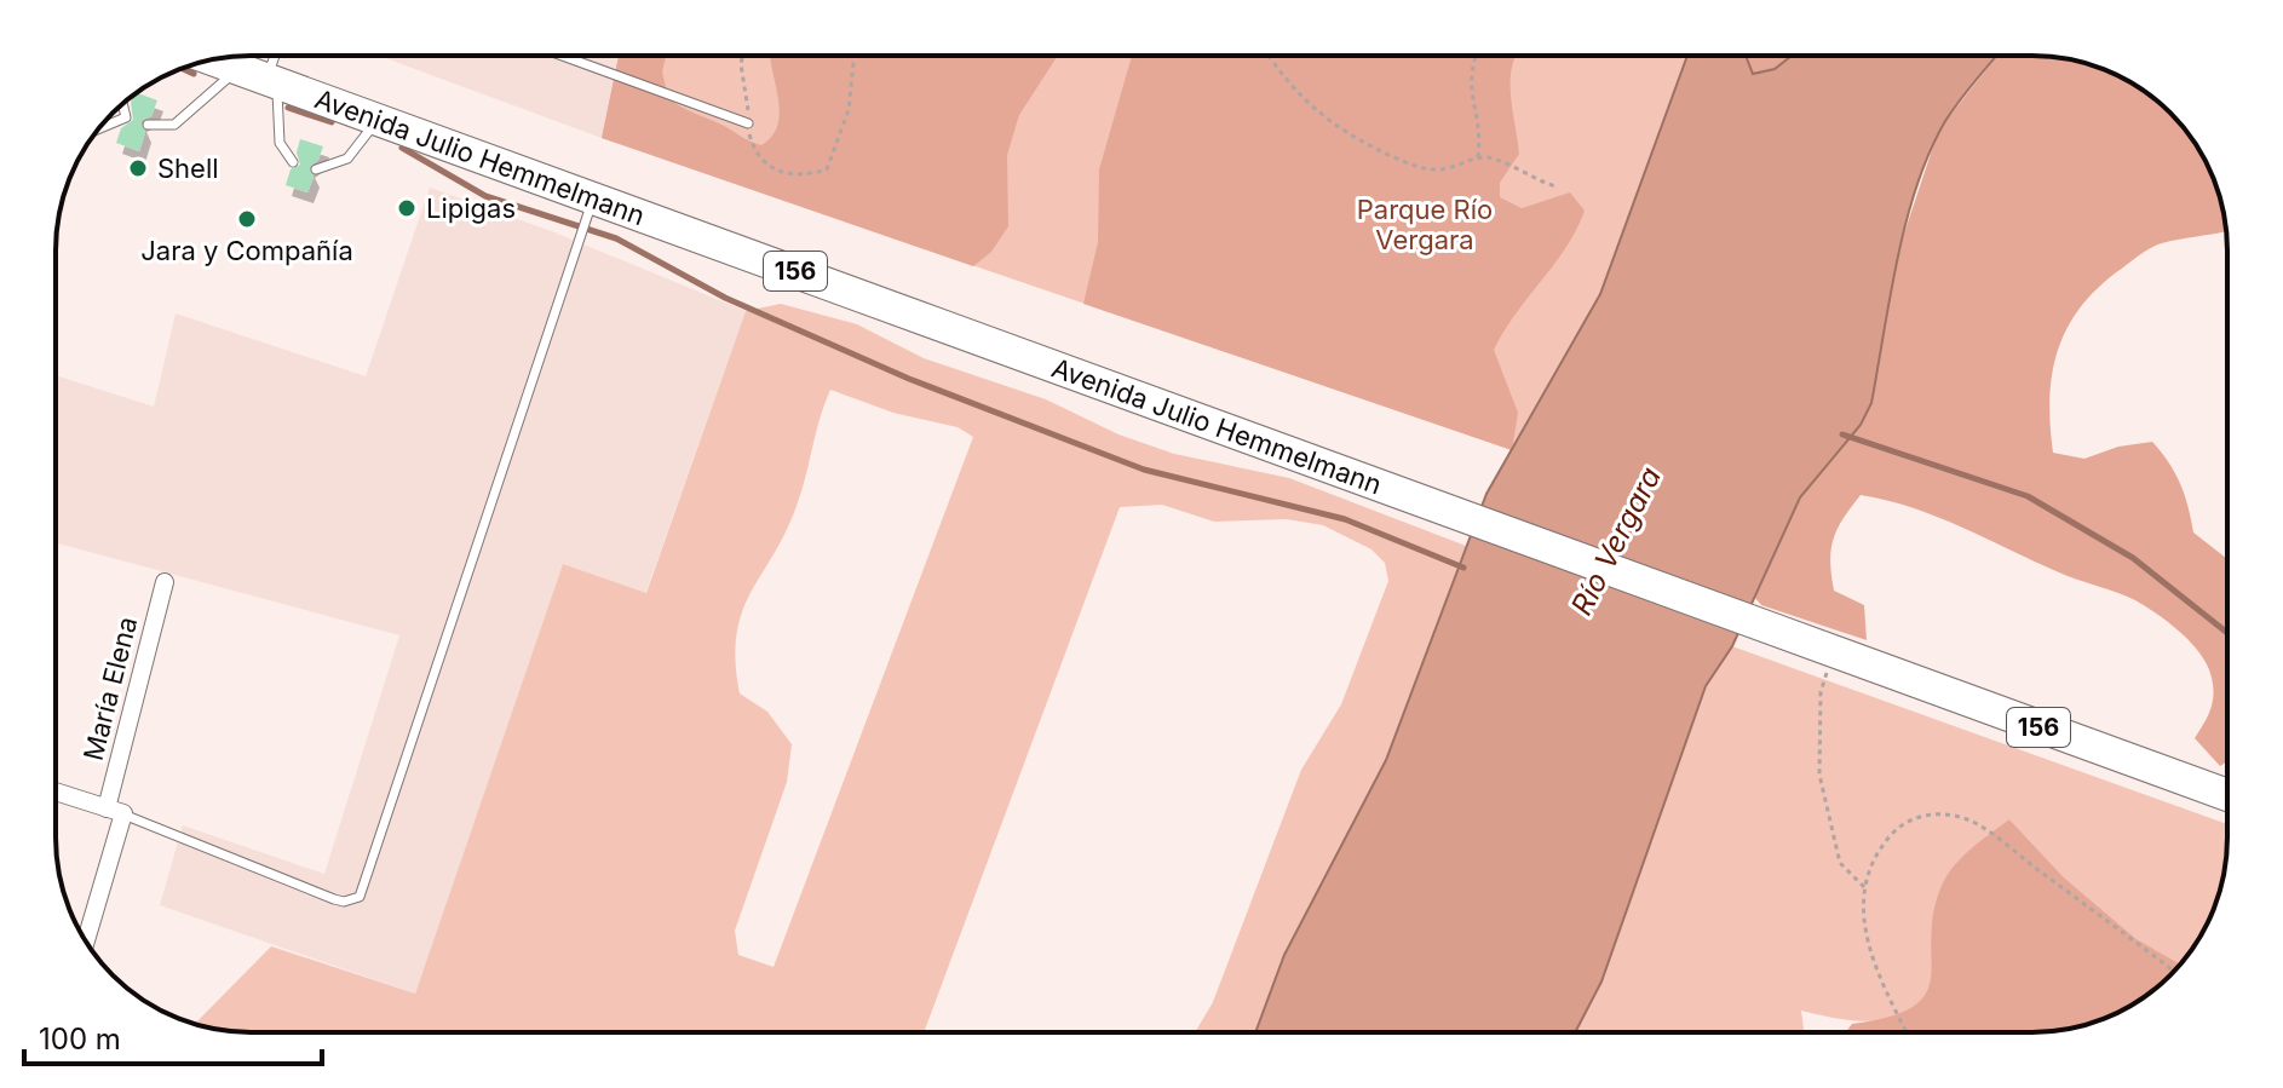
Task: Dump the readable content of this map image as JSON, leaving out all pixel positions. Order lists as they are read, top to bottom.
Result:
{
  "streets": {
    "highway": ["Avenida Julio Hemmelmann", "156"],
    "street": ["María Elena"]
  },
  "water": ["Río Vergara"],
  "parks": ["Parque Río Vergara"],
  "places": ["Shell", "Lipigas", "Jara y Compañía"],
  "scale_bar": "100 m"
}
